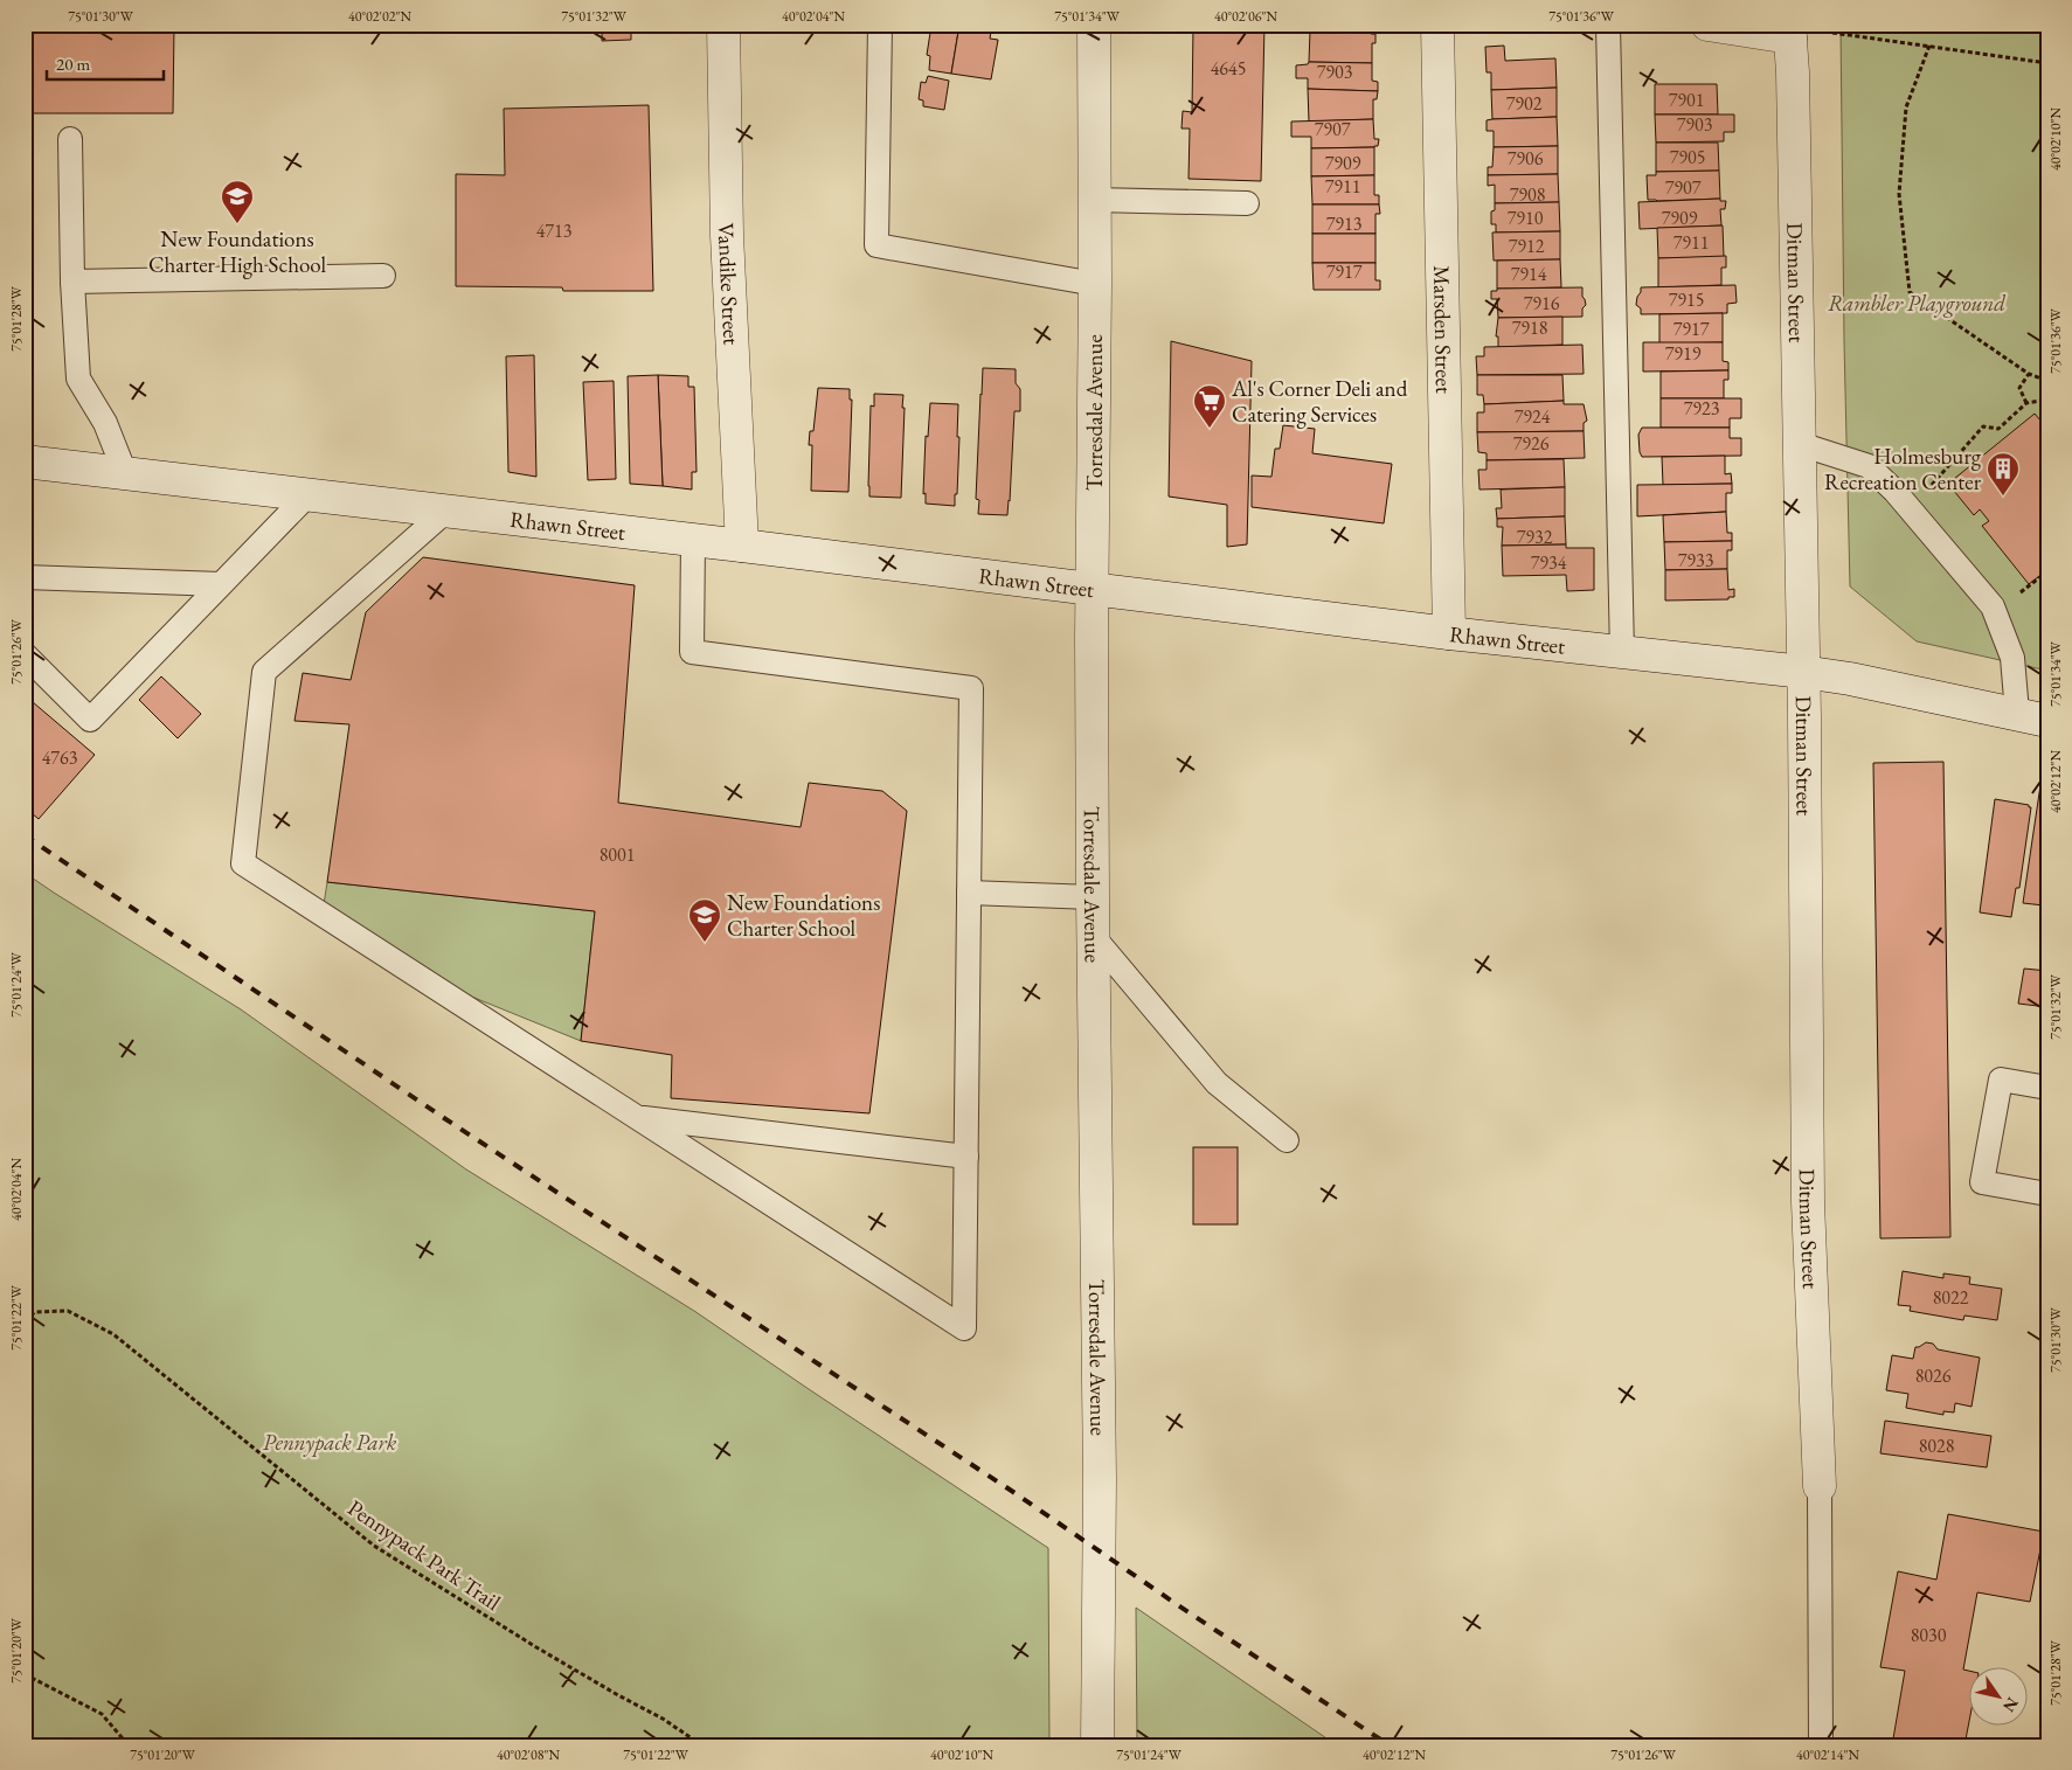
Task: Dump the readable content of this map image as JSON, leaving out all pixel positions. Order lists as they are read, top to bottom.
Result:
{
  "streets": {
    "street": [
      "Ditman Street",
      "Vandike Street",
      "Marsden Street",
      "Torresdale Avenue",
      "Rhawn Street"
    ],
    "path": ["Pennypack Park Trail"]
  },
  "crossings": [
    ["Ditman Street", "Rhawn Street"],
    ["Vandike Street", "Rhawn Street"],
    ["Marsden Street", "Rhawn Street"],
    ["Torresdale Avenue", "Rhawn Street"]
  ],
  "parks": ["Rambler Playground", "Pennypack Park"],
  "places": {
    "school or university": ["New Foundations Charter High School", "New Foundations Charter School"],
    "supermarket": ["Al's Corner Deli and Catering Services"],
    "building": ["Holmesburg Recreation Center"]
  },
  "house_numbers": [
    "4645",
    "7903",
    "7901",
    "7902",
    "7903",
    "7907",
    "7905",
    "7906",
    "7909",
    "7911",
    "7907",
    "7908",
    "7910",
    "7909",
    "7913",
    "4713",
    "7911",
    "7912",
    "7917",
    "7914",
    "7915",
    "7916",
    "7918",
    "7917",
    "7919",
    "7923",
    "7924",
    "7926",
    "7932",
    "7933",
    "7934",
    "4763",
    "8001",
    "8022",
    "8026",
    "8028",
    "8030"
  ],
  "scale_bar": "20 m",
  "north": "bottom right",
  "coordinates": [
    "75°01'30\"W",
    "40°02'02\"N",
    "75°01'32\"W",
    "40°02'04\"N",
    "75°01'34\"W",
    "40°02'06\"N",
    "75°01'36\"W",
    "40°02'10\"N",
    "75°01'28\"W",
    "75°01'26\"W",
    "40°02'12\"N",
    "75°01'24\"W",
    "75°01'22\"W",
    "75°01'20\"W",
    "40°02'08\"N",
    "40°02'14\"N"
  ]
}
